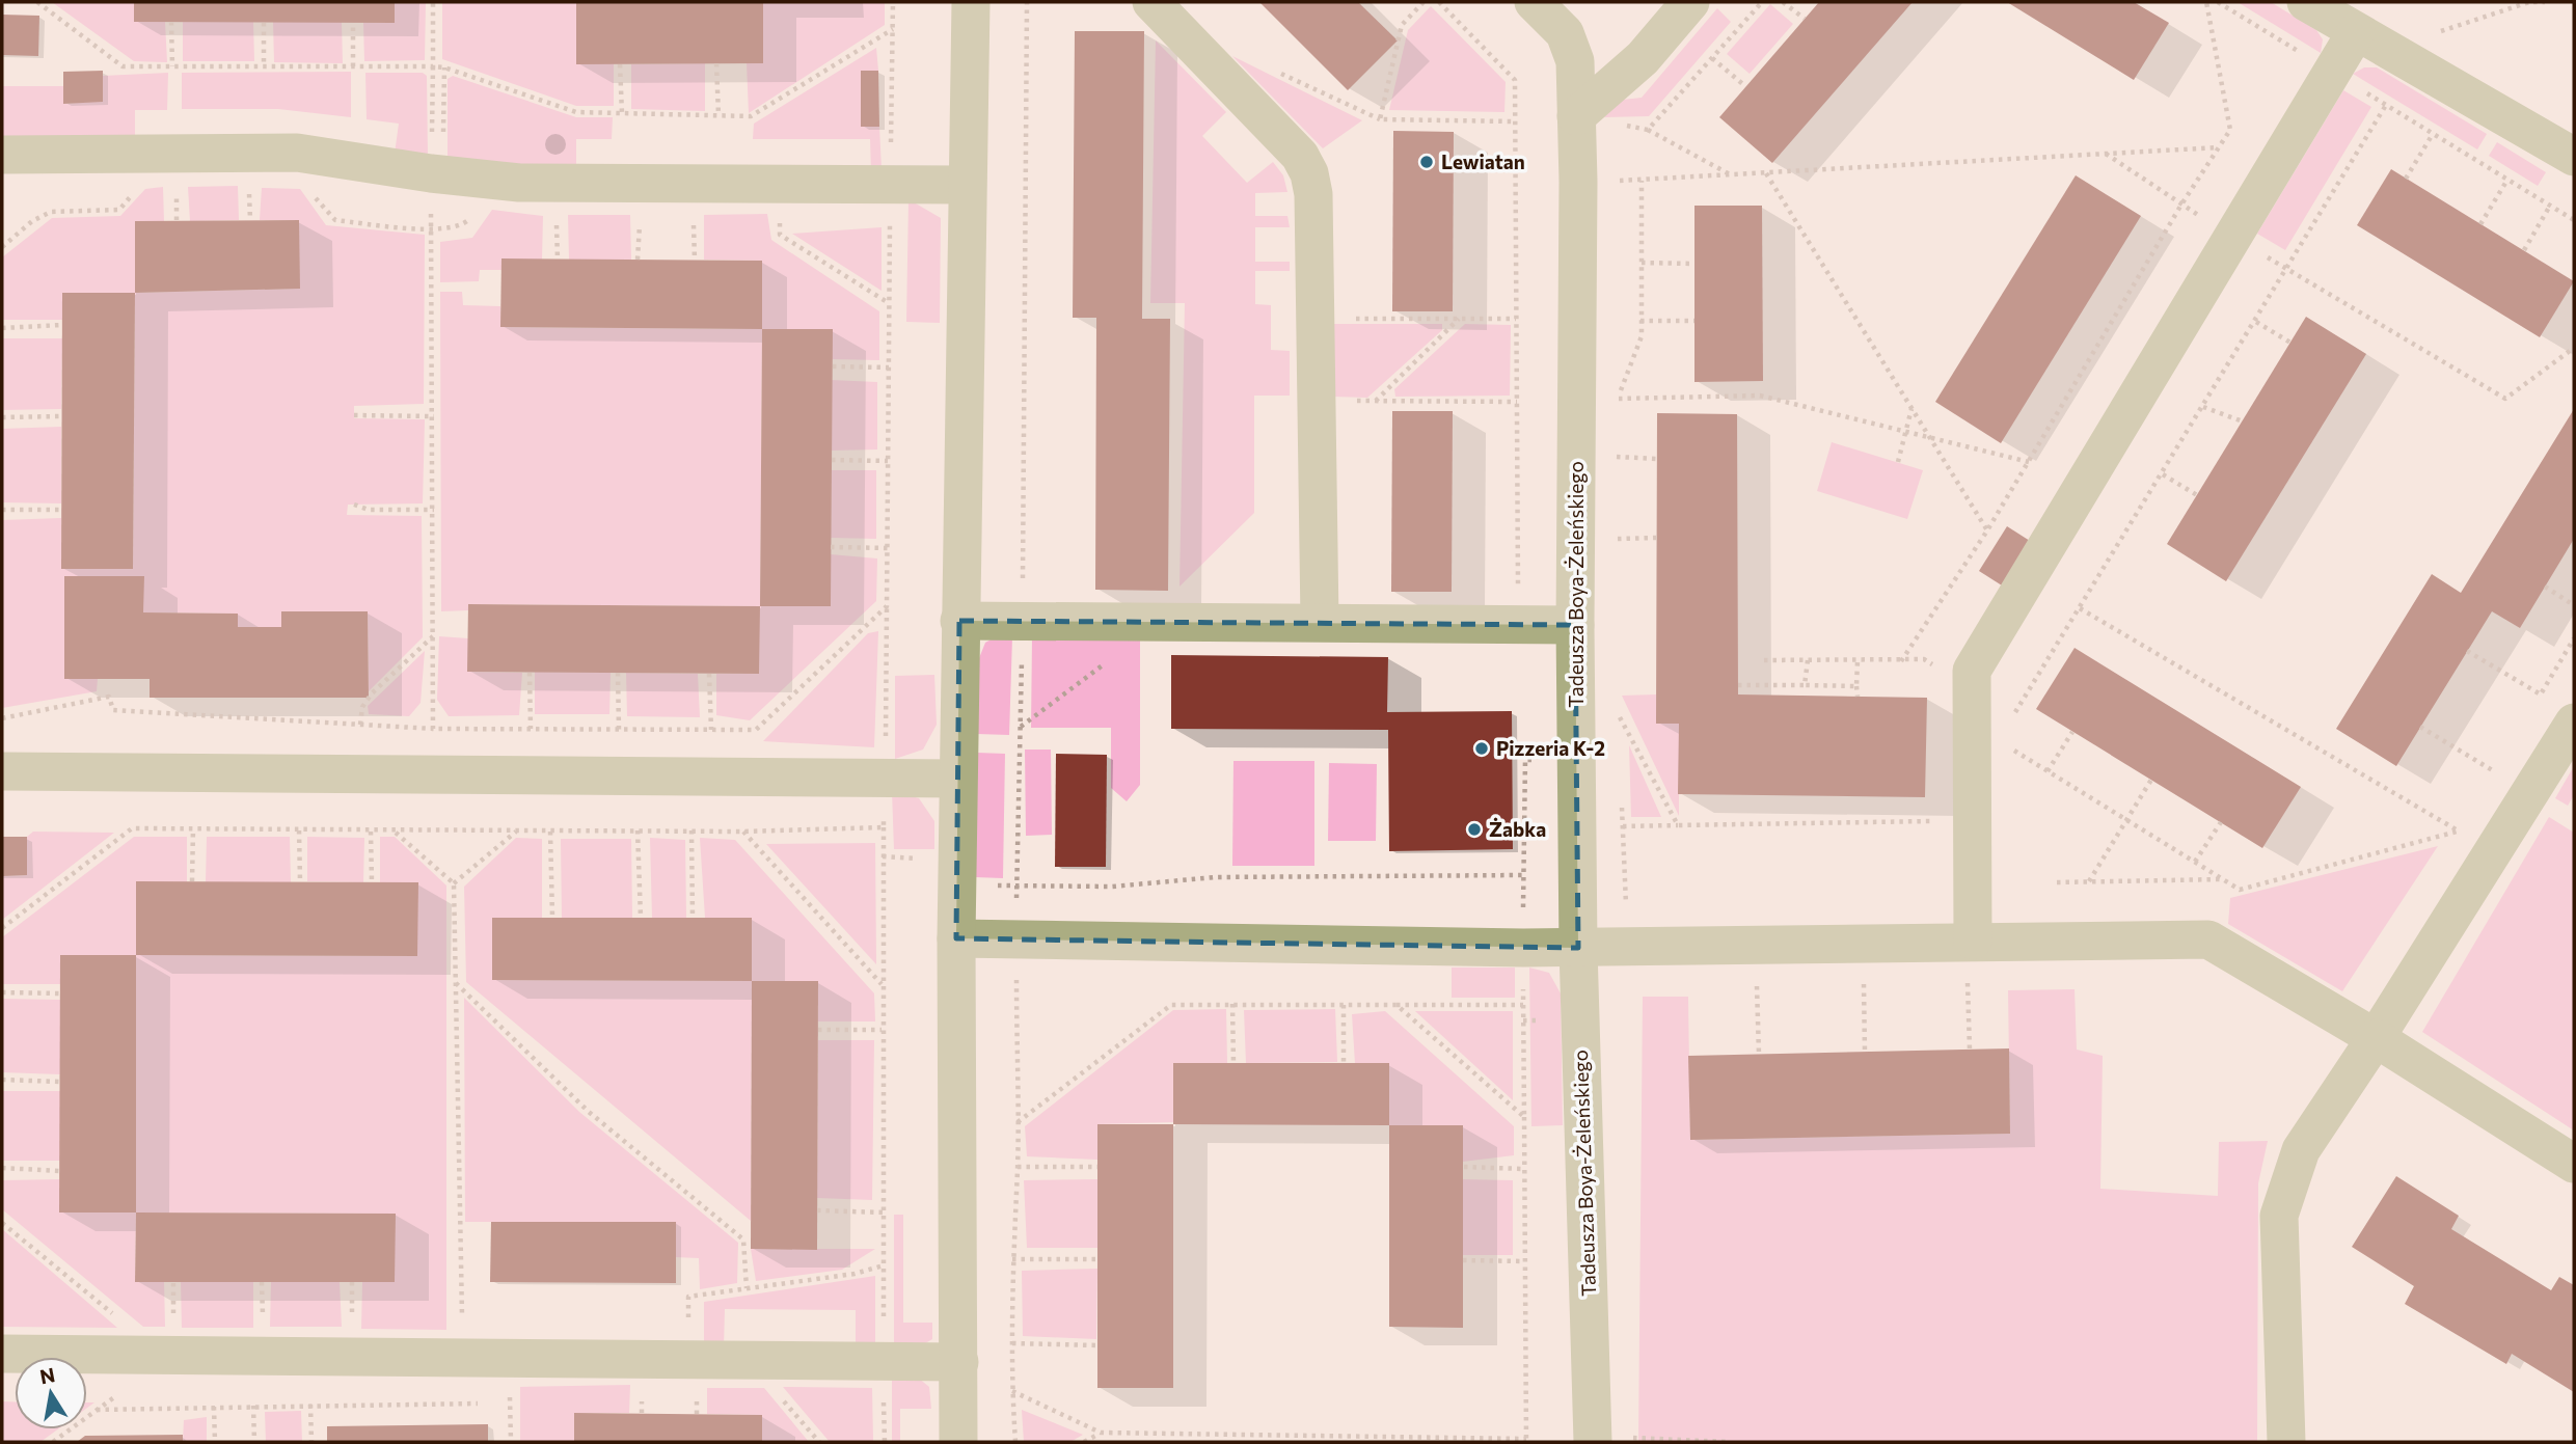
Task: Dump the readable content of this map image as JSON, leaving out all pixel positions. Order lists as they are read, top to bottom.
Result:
{
  "streets": {
    "street": ["Tadeusza Boya-Żeleńskiego"]
  },
  "places": ["Lewiatan", "Pizzeria K-2", "Żabka"],
  "north": "top"
}
